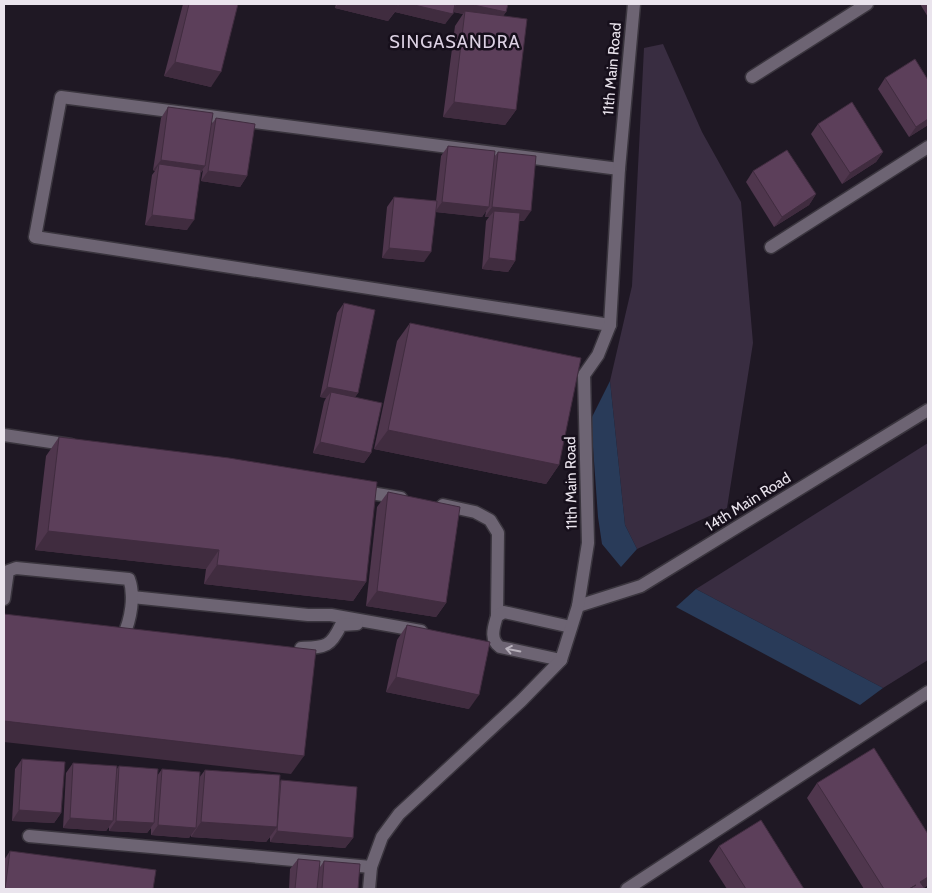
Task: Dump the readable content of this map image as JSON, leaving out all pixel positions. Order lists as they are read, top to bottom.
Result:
{
  "streets": {
    "street": ["11th Main Road", "14th Main Road"]
  },
  "crossings": [
    ["11th Main Road", "14th Main Road"]
  ],
  "districts": ["SINGASANDRA"]
}
